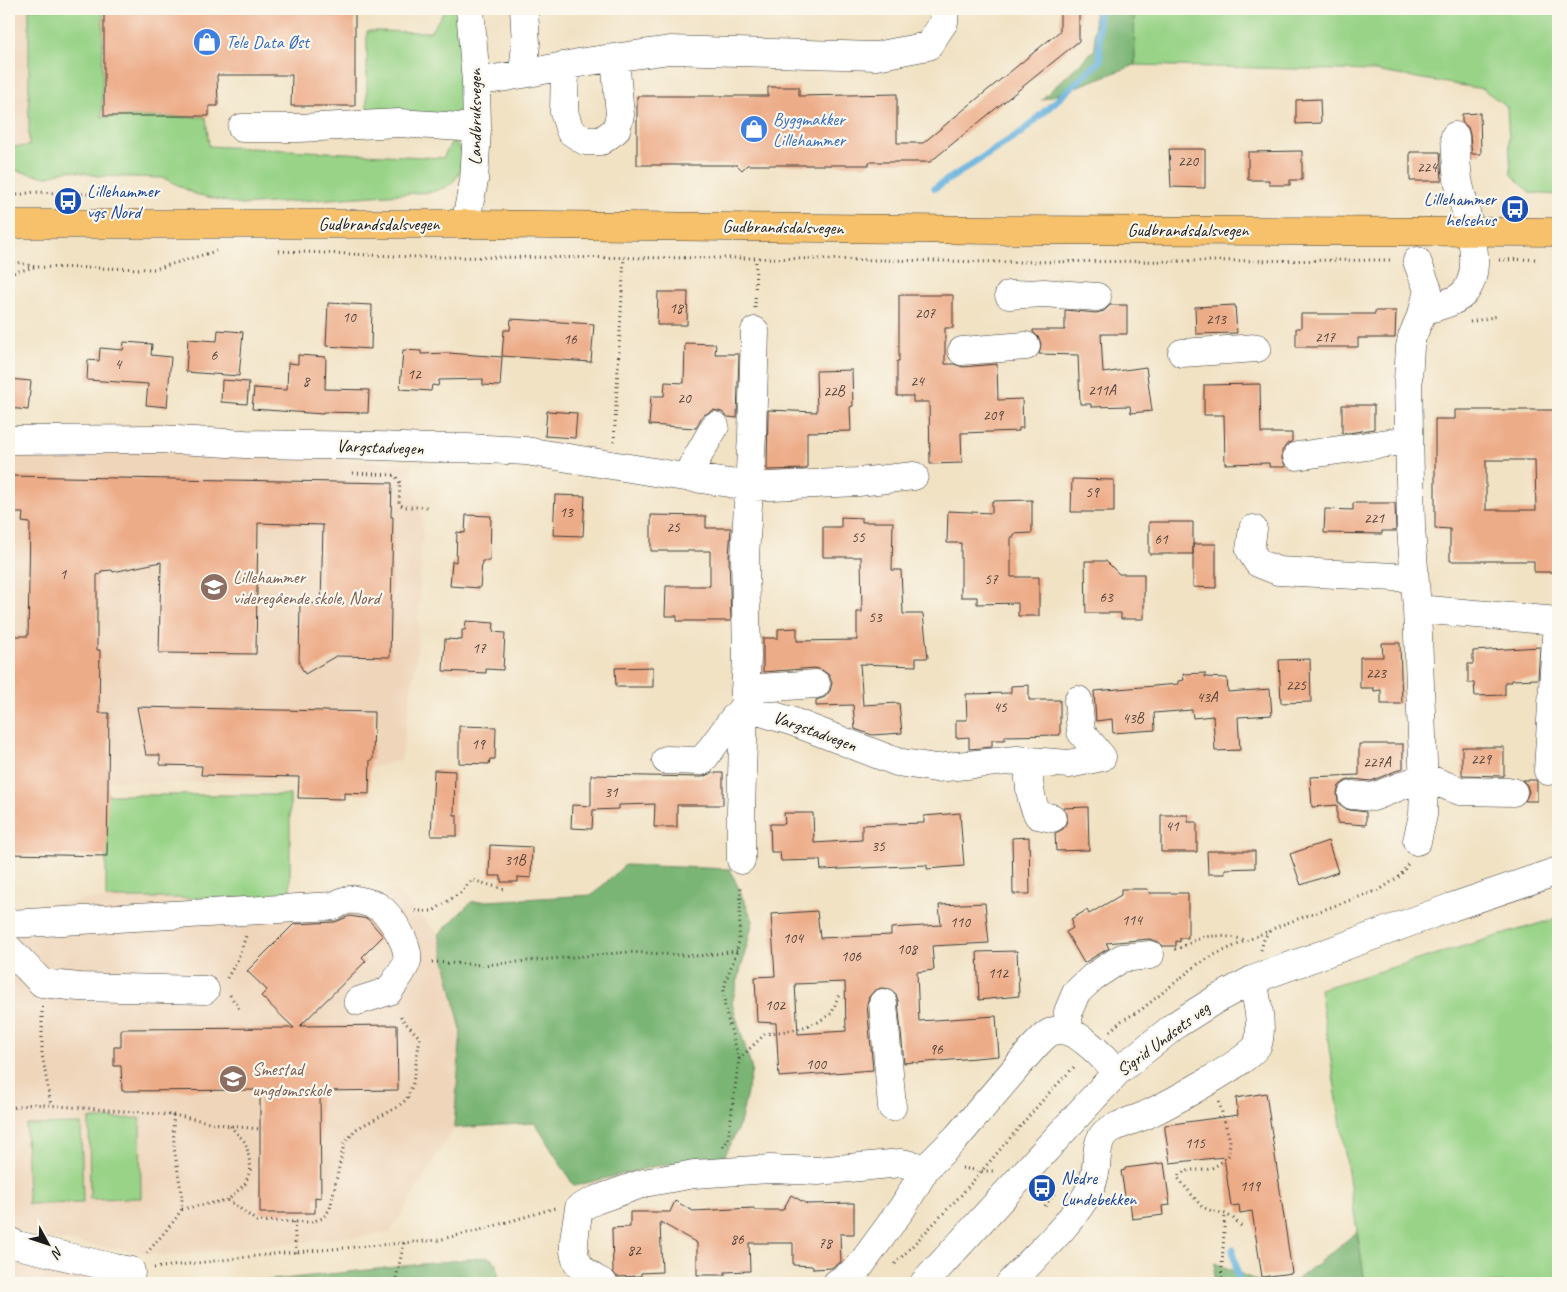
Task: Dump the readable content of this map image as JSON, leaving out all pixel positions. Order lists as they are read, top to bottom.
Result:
{
  "streets": {
    "main road": ["Gudbrandsdalsvegen"],
    "street": ["Landbruksvegen", "Vargstadvegen", "Sigrid Undsets veg"]
  },
  "crossings": [
    ["Landbruksvegen", "Gudbrandsdalsvegen"]
  ],
  "places": {
    "shop": ["Tele Data Øst", "Byggmakker Lillehammer"],
    "bus stop": ["Lillehammer vgs Nord", "Lillehammer helsehus", "Nedre Lundebekken"],
    "school or university": ["Lillehammer videregående skole, Nord", "Smestad ungdomsskole"]
  },
  "house_numbers": [
    "220",
    "224",
    "18",
    "207",
    "10",
    "213",
    "217",
    "16",
    "6",
    "4",
    "12",
    "8",
    "24",
    "211A",
    "22B",
    "20",
    "209",
    "59",
    "13",
    "221",
    "25",
    "55",
    "61",
    "1",
    "57",
    "63",
    "53",
    "17",
    "223",
    "225",
    "43A",
    "45",
    "43B",
    "19",
    "229",
    "227A",
    "31",
    "41",
    "35",
    "31B",
    "114",
    "110",
    "104",
    "108",
    "106",
    "112",
    "102",
    "96",
    "100",
    "115",
    "119",
    "86",
    "78",
    "82"
  ],
  "north": "bottom right"
}
